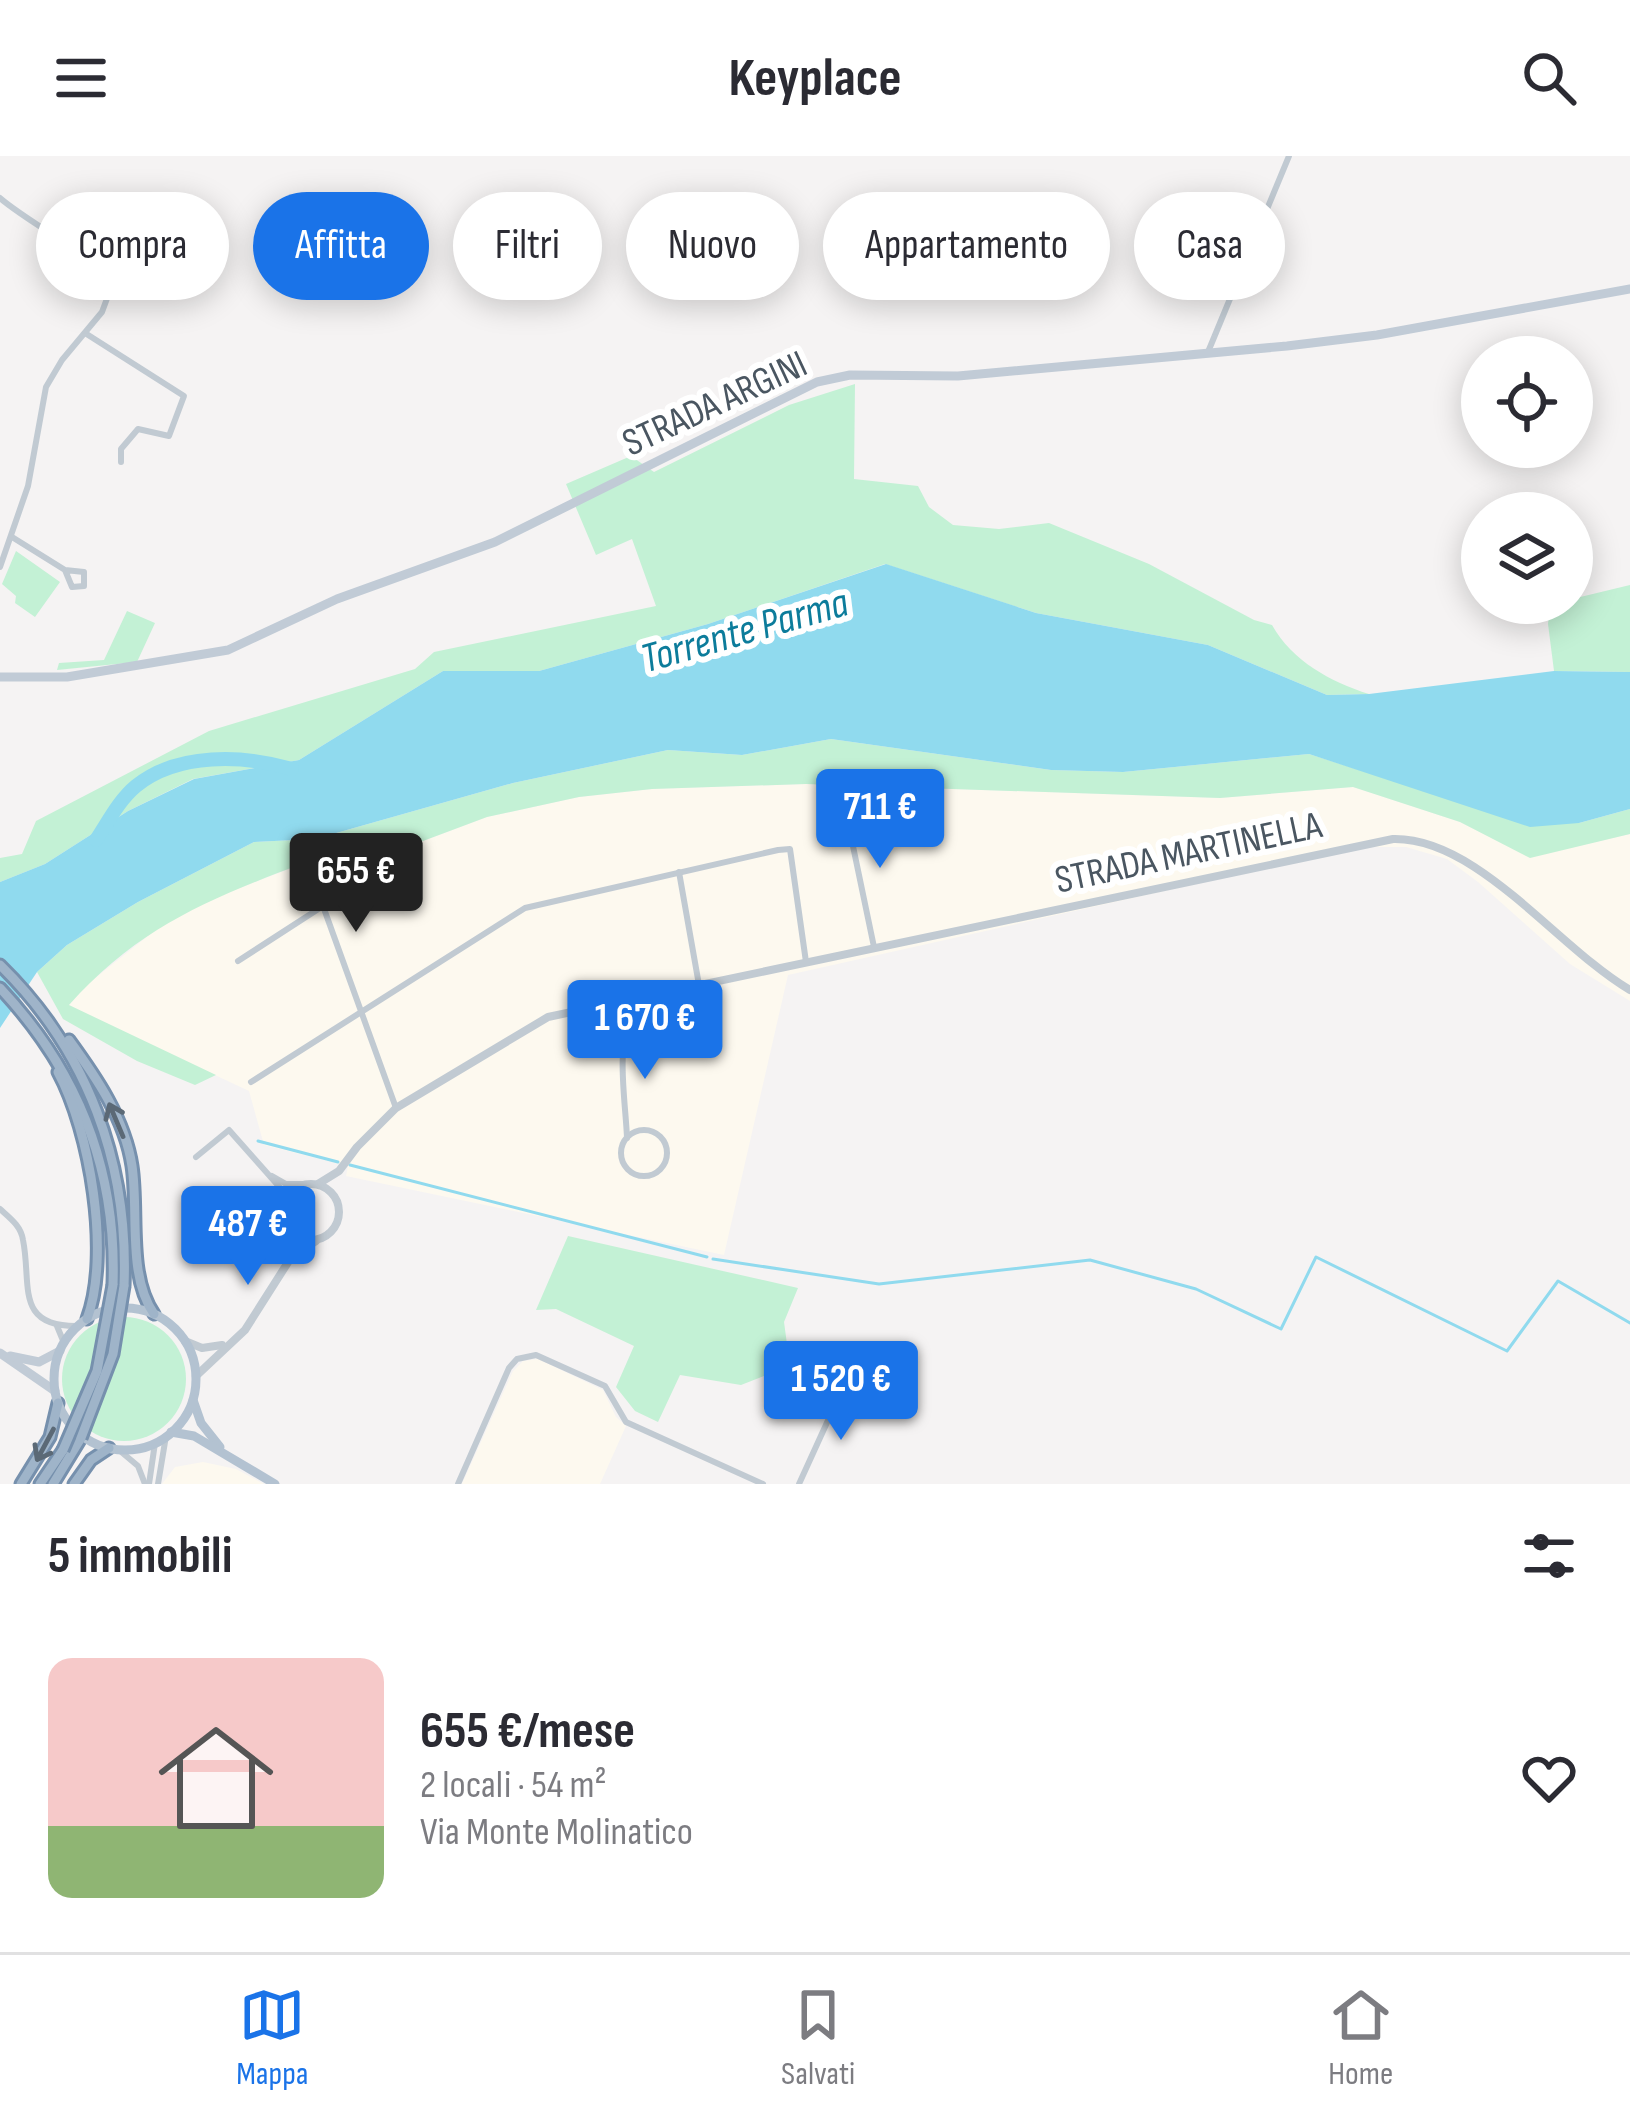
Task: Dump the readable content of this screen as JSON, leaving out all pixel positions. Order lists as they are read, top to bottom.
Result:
{
  "streets": {
    "main road": ["STRADA ARGINI"],
    "street": ["STRADA MARTINELLA"]
  },
  "water": ["Torrente Parma"],
  "page": {
    "header": "Keyplace",
    "chip": [
      "Compra",
      "Affitta",
      "Filtri",
      "Nuovo",
      "Appartamento",
      "Casa"
    ],
    "price": [
      "711 €",
      "655 €",
      "1 670 €",
      "487 €",
      "1 520 €"
    ],
    "heading": "5 immobili",
    "list": [
      {
        "name": "655 €/mese",
        "note": "2 locali · 54 m² · Via Monte Molinatico"
      }
    ],
    "tabs": ["Mappa", "Salvati", "Home"]
  }
}
